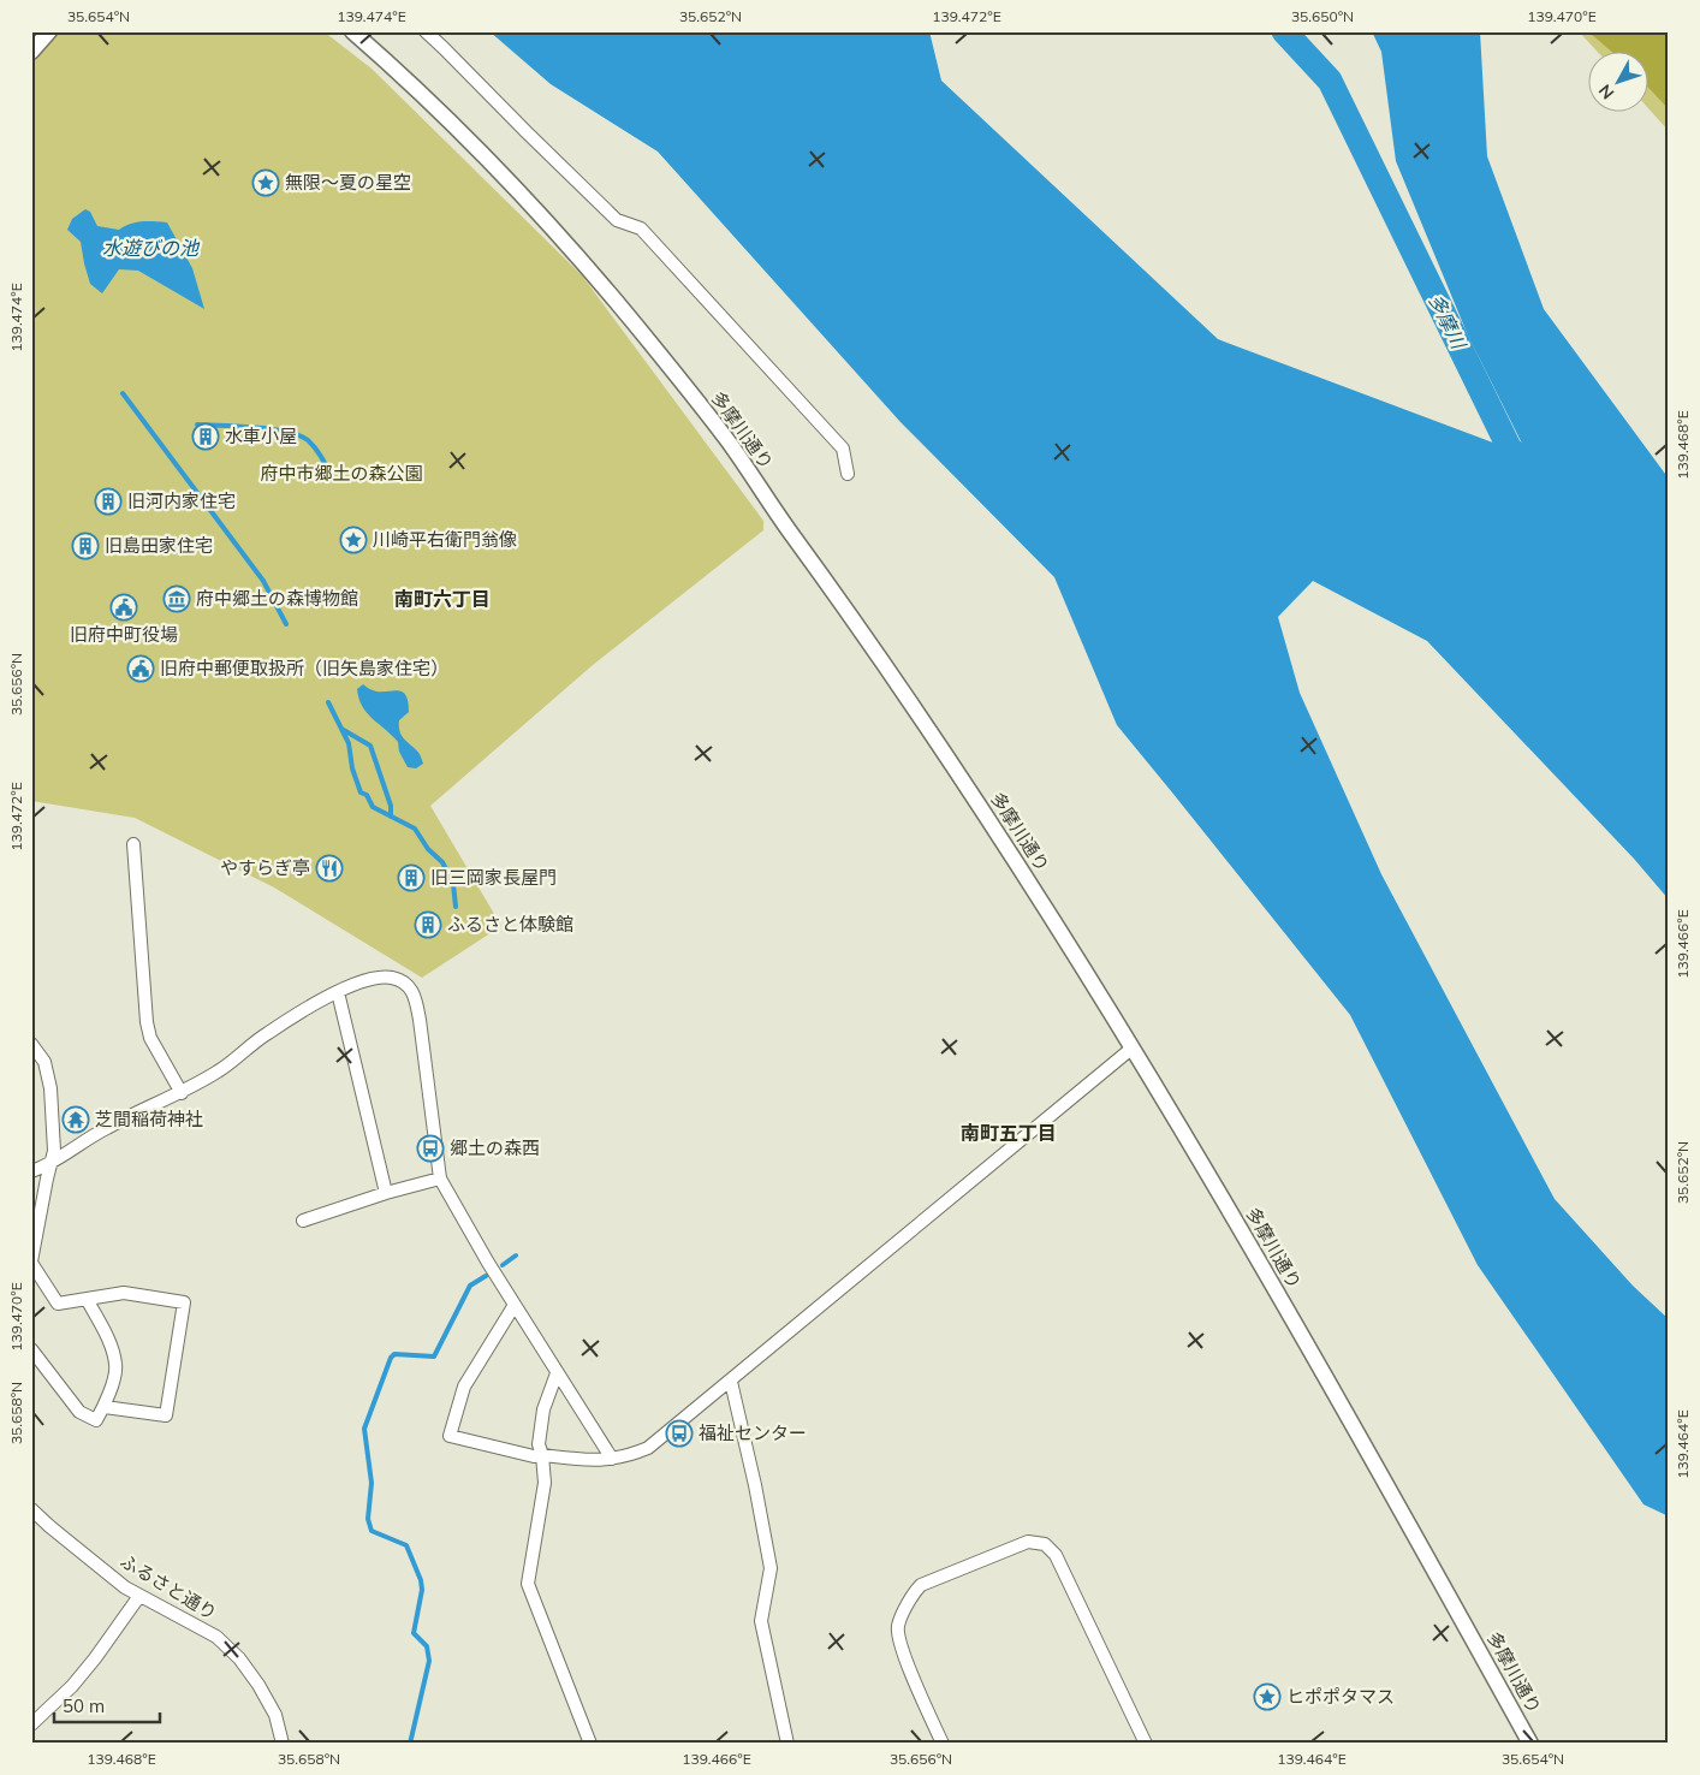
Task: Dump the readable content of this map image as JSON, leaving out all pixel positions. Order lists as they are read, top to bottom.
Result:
{
  "streets": {
    "street": ["多摩川通り", "ふるさと通り"]
  },
  "districts": ["南町六丁目", "南町五丁目"],
  "water": ["水遊びの池", "多摩川"],
  "parks": ["府中市郷土の森公園"],
  "places": {
    "place": ["無限～夏の星空", "川崎平右衛門翁像", "ヒポポタマス"],
    "building": [
      "水車小屋",
      "旧河内家住宅",
      "旧島田家住宅",
      "旧三岡家長屋門",
      "ふるさと体験館"
    ],
    "museum": ["府中郷土の森博物館"],
    "public building": ["旧府中町役場", "旧府中郵便取扱所（旧矢島家住宅）"],
    "restaurant": ["やすらぎ亭"],
    "temple": ["芝間稲荷神社"],
    "bus stop": ["郷土の森西", "福祉センター"]
  },
  "scale_bar": "50 m",
  "north": "bottom left",
  "coordinates": [
    "35.654°N",
    "139.474°E",
    "35.652°N",
    "139.472°E",
    "35.650°N",
    "139.470°E",
    "139.468°E",
    "35.656°N",
    "139.466°E",
    "35.658°N",
    "139.464°E"
  ]
}
